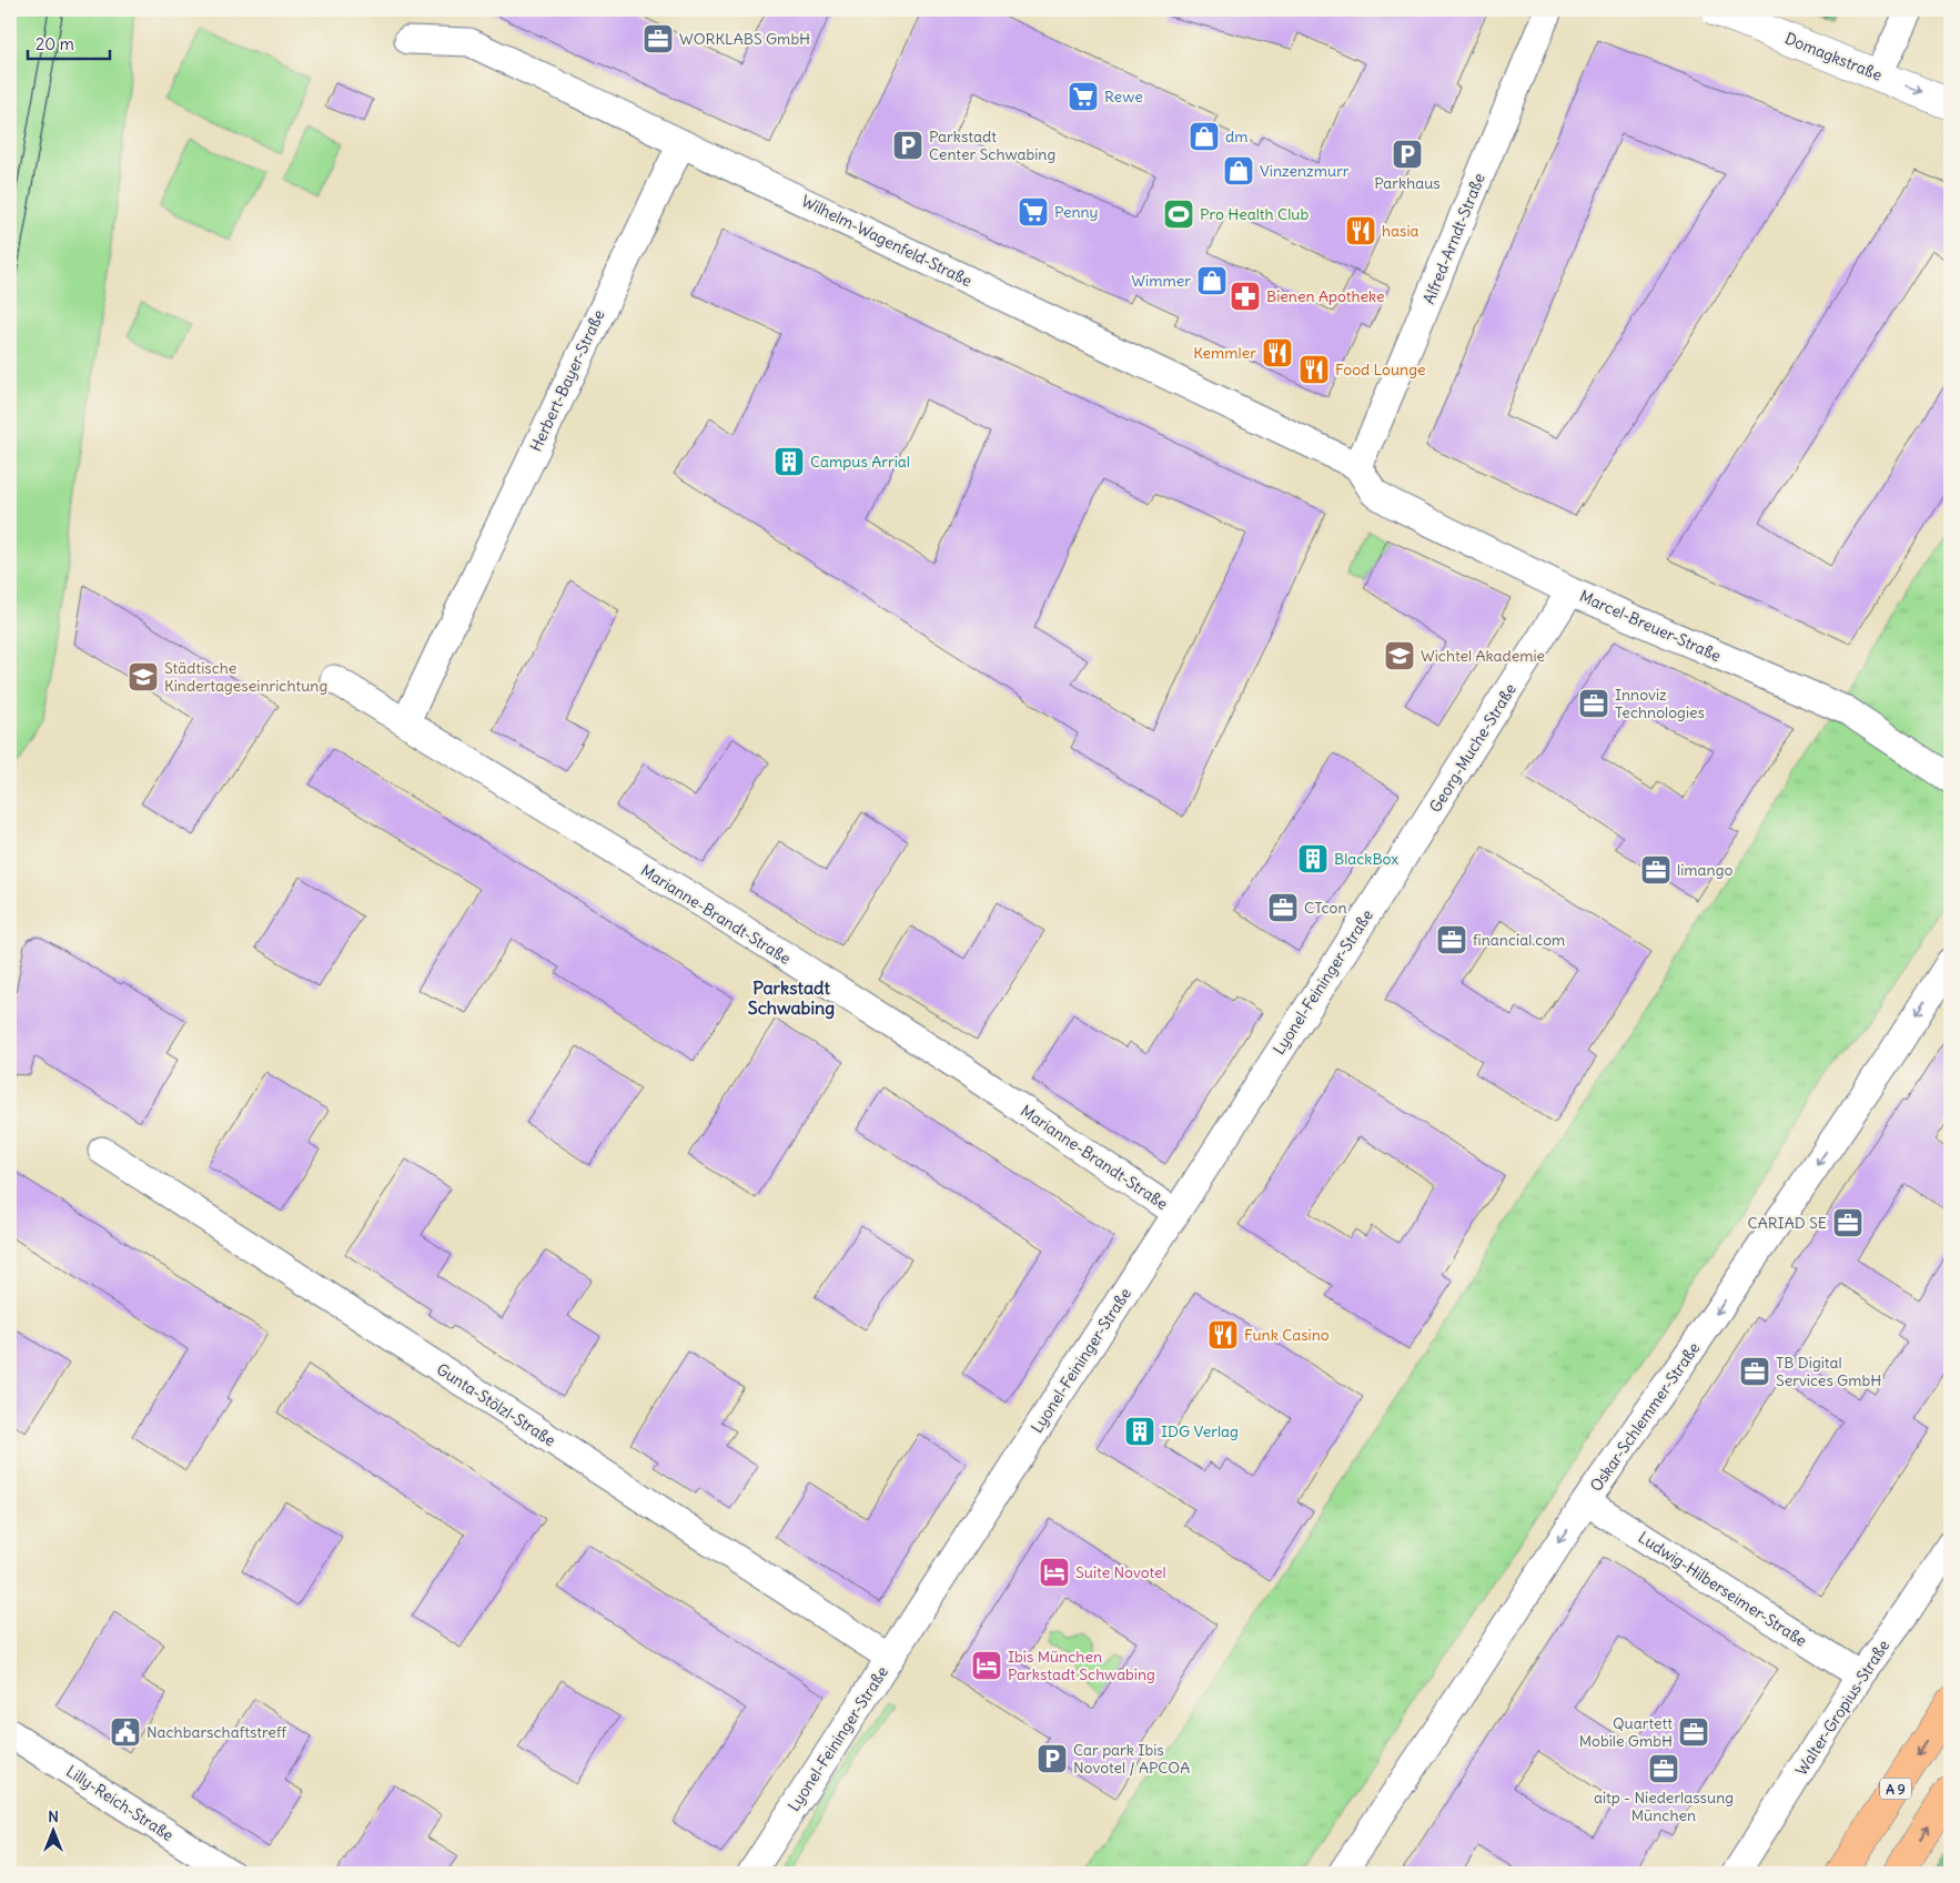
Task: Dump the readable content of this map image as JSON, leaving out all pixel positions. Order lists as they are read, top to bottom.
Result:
{
  "streets": {
    "highway": ["A 9"],
    "street": [
      "Domagkstraße",
      "Alfred-Arndt-Straße",
      "Wilhelm-Wagenfeld-Straße",
      "Herbert-Bayer-Straße",
      "Marcel-Breuer-Straße",
      "Georg-Muche-Straße",
      "Marianne-Brandt-Straße",
      "Lyonel-Feininger-Straße",
      "Gunta-Stölzl-Straße",
      "Oskar-Schlemmer-Straße",
      "Ludwig-Hilberseimer-Straße",
      "Walter-Gropius-Straße",
      "Lilly-Reich-Straße"
    ]
  },
  "crossings": [
    ["Alfred-Arndt-Straße", "Wilhelm-Wagenfeld-Straße"],
    ["Alfred-Arndt-Straße", "Marcel-Breuer-Straße"],
    ["Wilhelm-Wagenfeld-Straße", "Herbert-Bayer-Straße"],
    ["Wilhelm-Wagenfeld-Straße", "Marcel-Breuer-Straße"],
    ["Herbert-Bayer-Straße", "Marianne-Brandt-Straße"],
    ["Marcel-Breuer-Straße", "Georg-Muche-Straße"],
    ["Georg-Muche-Straße", "Lyonel-Feininger-Straße"],
    ["Marianne-Brandt-Straße", "Lyonel-Feininger-Straße"],
    ["Lyonel-Feininger-Straße", "Gunta-Stölzl-Straße"],
    ["Oskar-Schlemmer-Straße", "Ludwig-Hilberseimer-Straße"],
    ["Ludwig-Hilberseimer-Straße", "Walter-Gropius-Straße"]
  ],
  "one_way": ["Oskar-Schlemmer-Straße"],
  "districts": ["Parkstadt Schwabing"],
  "places": {
    "office": [
      "WORKLABS GmbH",
      "Innoviz Technologies",
      "limango",
      "CTcon",
      "financial.com",
      "CARIAD SE",
      "TB Digital Services GmbH",
      "Quartett Mobile GmbH",
      "aitp - Niederlassung München"
    ],
    "supermarket": ["Rewe", "Penny"],
    "shop": ["dm", "Vinzenzmurr", "Wimmer"],
    "parking": ["Parkstadt Center Schwabing", "Parkhaus", "Car park Ibis Novotel / APCOA"],
    "sports": ["Pro Health Club"],
    "restaurant": [
      "hasia",
      "Kemmler",
      "Food Lounge",
      "Funk Casino"
    ],
    "pharmacy": ["Bienen Apotheke"],
    "building": ["Campus Arrial", "BlackBox", "IDG Verlag"],
    "school or university": ["Wichtel Akademie", "Städtische Kindertageseinrichtung"],
    "hotel": ["Suite Novotel", "Ibis München Parkstadt Schwabing"],
    "public building": ["Nachbarschaftstreff"]
  },
  "scale_bar": "20 m",
  "north": "top"
}
